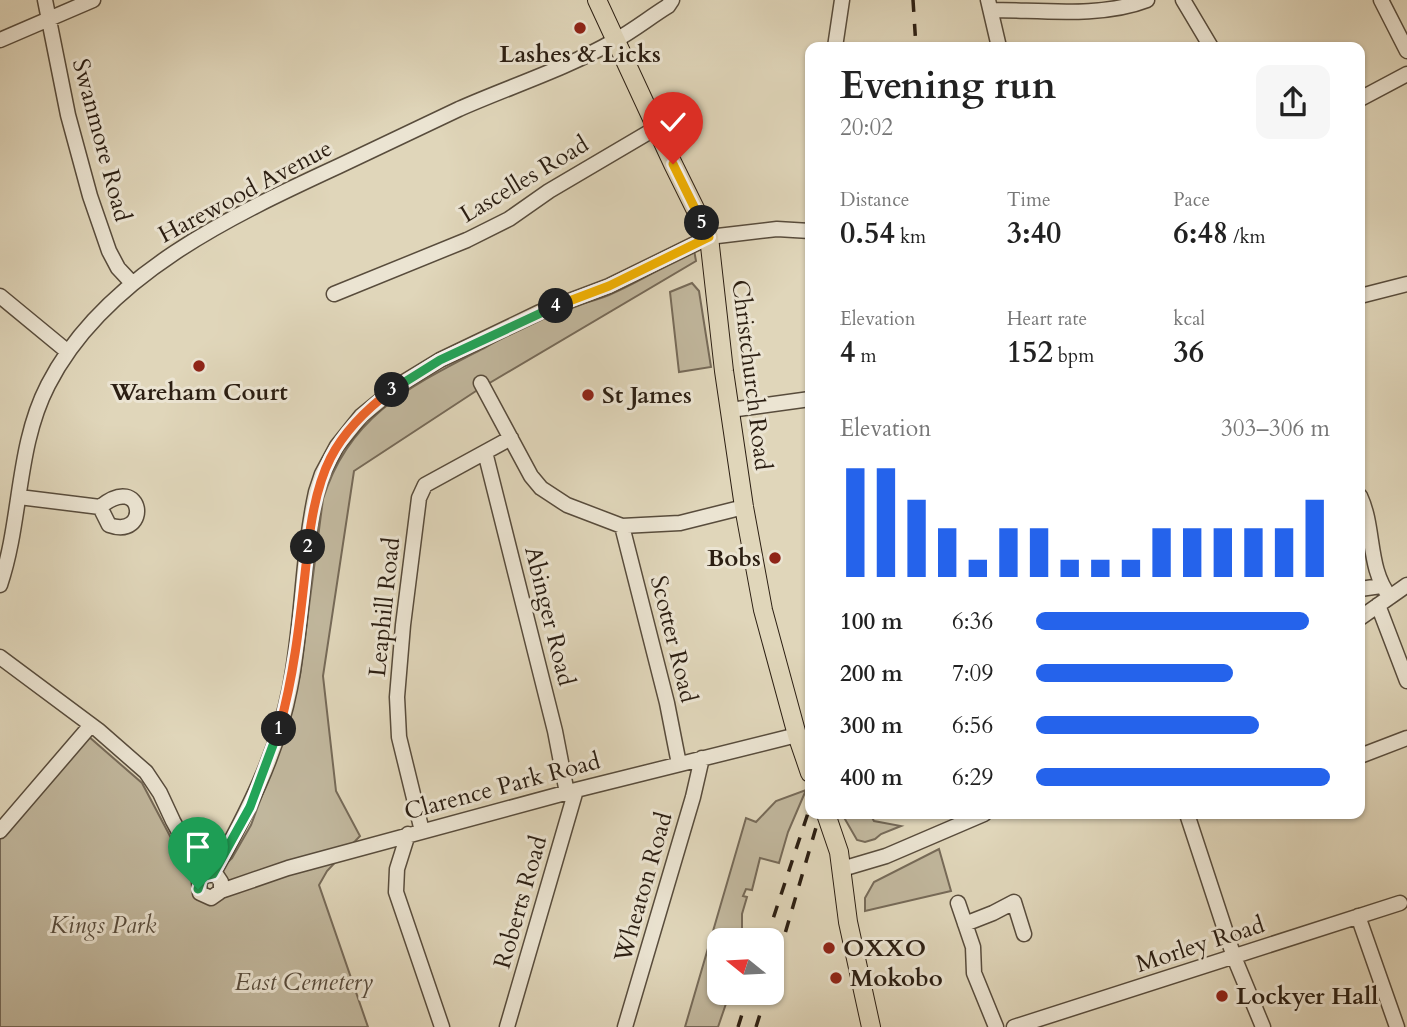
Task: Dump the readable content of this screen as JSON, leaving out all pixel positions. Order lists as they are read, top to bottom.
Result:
{
  "streets": {
    "main road": ["Christchurch Road"],
    "street": [
      "Swanmore Road",
      "Lascelles Road",
      "Harewood Avenue",
      "Leaphill Road",
      "Abinger Road",
      "Scotter Road",
      "Clarence Park Road",
      "Wheaton Road",
      "Roberts Road",
      "Morley Road"
    ]
  },
  "crossings": [
    ["Swanmore Road", "Harewood Avenue"],
    ["Lascelles Road", "Christchurch Road"],
    ["Harewood Avenue", "Christchurch Road"],
    ["Christchurch Road", "Clarence Park Road"],
    ["Leaphill Road", "Abinger Road"],
    ["Leaphill Road", "Clarence Park Road"],
    ["Abinger Road", "Clarence Park Road"],
    ["Abinger Road", "Roberts Road"],
    ["Scotter Road", "Clarence Park Road"],
    ["Clarence Park Road", "Wheaton Road"],
    ["Clarence Park Road", "Roberts Road"]
  ],
  "parks": ["Kings Park", "East Cemetery"],
  "places": [
    "Lashes & Licks",
    "Wareham Court",
    "St James",
    "Bobs",
    "OXXO",
    "Mokobo",
    "Lockyer Hall"
  ],
  "north": "left",
  "page": {
    "heading": ["Evening run", "20:02"],
    "stats": [
      ["Distance", "0.54 km"],
      ["Time", "3:40"],
      ["Pace", "6:48 /km"],
      ["Elevation", "4 m"],
      ["Heart rate", "152 bpm"],
      ["kcal", "36"]
    ],
    "pins": [
      "5",
      "4",
      "3",
      "2",
      "1"
    ],
    "chart": ["Elevation", "303–306 m"],
    "list": [
      {
        "name": "100 m",
        "note": "6:36"
      },
      {
        "name": "200 m",
        "note": "7:09"
      },
      {
        "name": "300 m",
        "note": "6:56"
      },
      {
        "name": "400 m",
        "note": "6:29"
      }
    ]
  }
}
